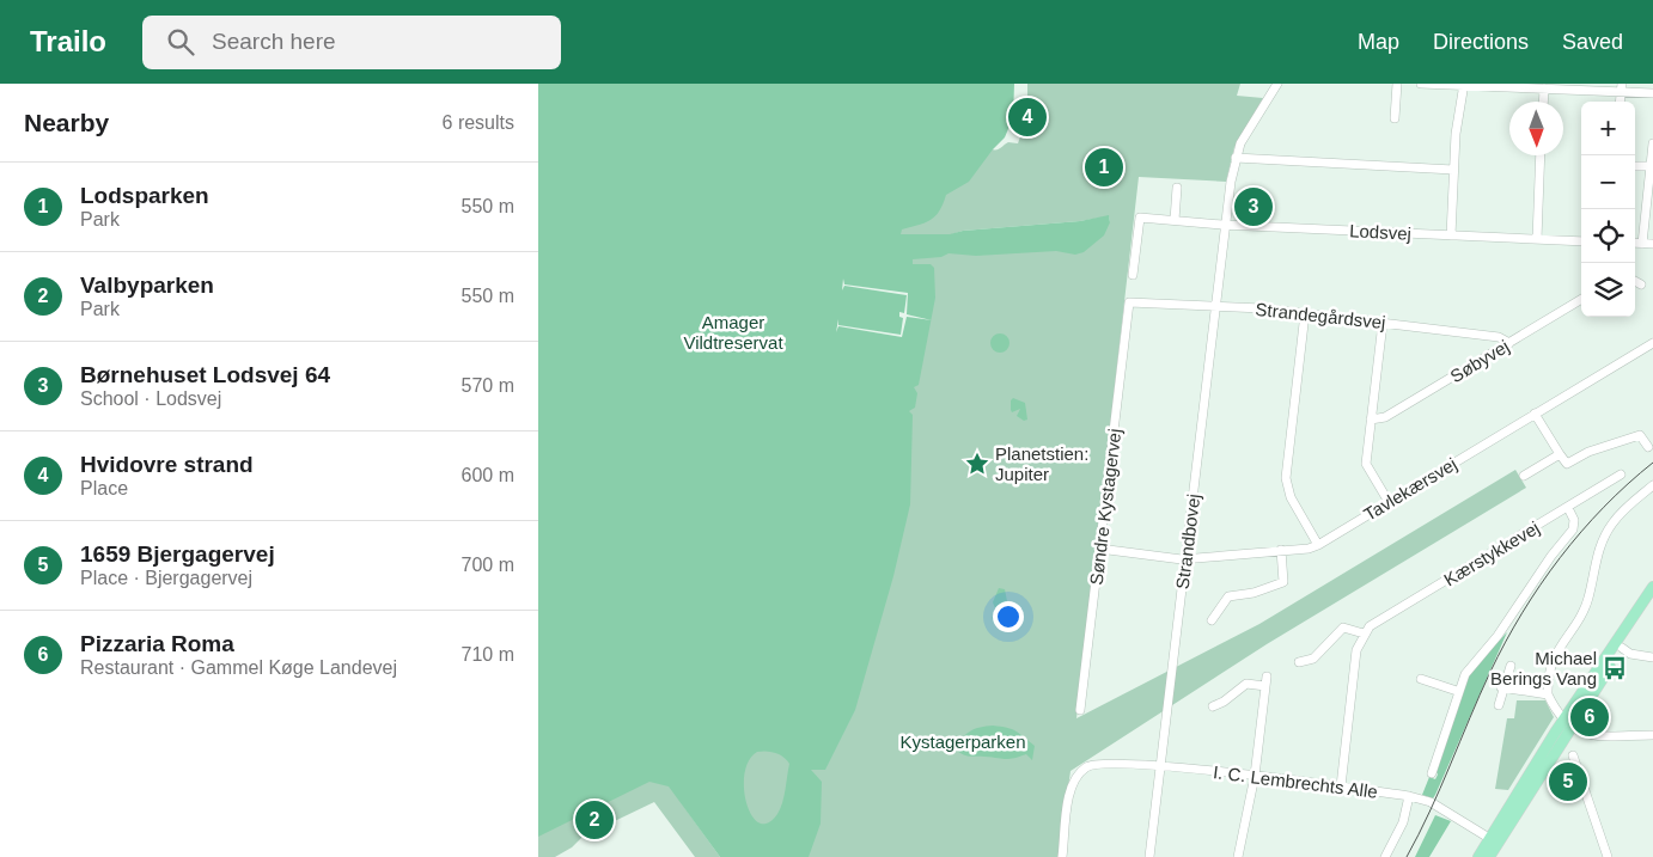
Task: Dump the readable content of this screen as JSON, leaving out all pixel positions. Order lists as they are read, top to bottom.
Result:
{
  "streets": {
    "street": [
      "Lodsvej",
      "Strandegårdsvej",
      "Søbyvej",
      "Tavlekærsvej",
      "Søndre Kystagervej",
      "Strandbovej",
      "Kærstykkevej",
      "I. C. Lembrechts Alle"
    ]
  },
  "crossings": [
    ["Lodsvej", "Strandbovej"],
    ["Strandegårdsvej", "Søbyvej"],
    ["Strandegårdsvej", "Søndre Kystagervej"],
    ["Strandegårdsvej", "Strandbovej"],
    ["Tavlekærsvej", "Søndre Kystagervej"],
    ["Tavlekærsvej", "Strandbovej"],
    ["Strandbovej", "I. C. Lembrechts Alle"]
  ],
  "parks": ["Amager Vildtreservat", "Kystagerparken"],
  "places": {
    "place": ["Planetstien: Jupiter"],
    "bus stop": ["Michael Berings Vang"]
  },
  "north": "bottom",
  "page": {
    "header": "Trailo",
    "search": "Search here",
    "nav": ["Map", "Directions", "Saved"],
    "heading": ["Nearby", "6 results"],
    "pins": [
      "4",
      "1",
      "3",
      "6",
      "5",
      "2"
    ],
    "map_buttons": ["+", "−"],
    "list": [
      {
        "mark": "1",
        "name": "Lodsparken",
        "note": "Park",
        "value": "550 m"
      },
      {
        "mark": "2",
        "name": "Valbyparken",
        "note": "Park",
        "value": "550 m"
      },
      {
        "mark": "3",
        "name": "Børnehuset Lodsvej 64",
        "note": "School · Lodsvej",
        "value": "570 m"
      },
      {
        "mark": "4",
        "name": "Hvidovre strand",
        "note": "Place",
        "value": "600 m"
      },
      {
        "mark": "5",
        "name": "1659 Bjergagervej",
        "note": "Place · Bjergagervej",
        "value": "700 m"
      },
      {
        "mark": "6",
        "name": "Pizzaria Roma",
        "note": "Restaurant · Gammel Køge Landevej",
        "value": "710 m"
      }
    ]
  }
}
